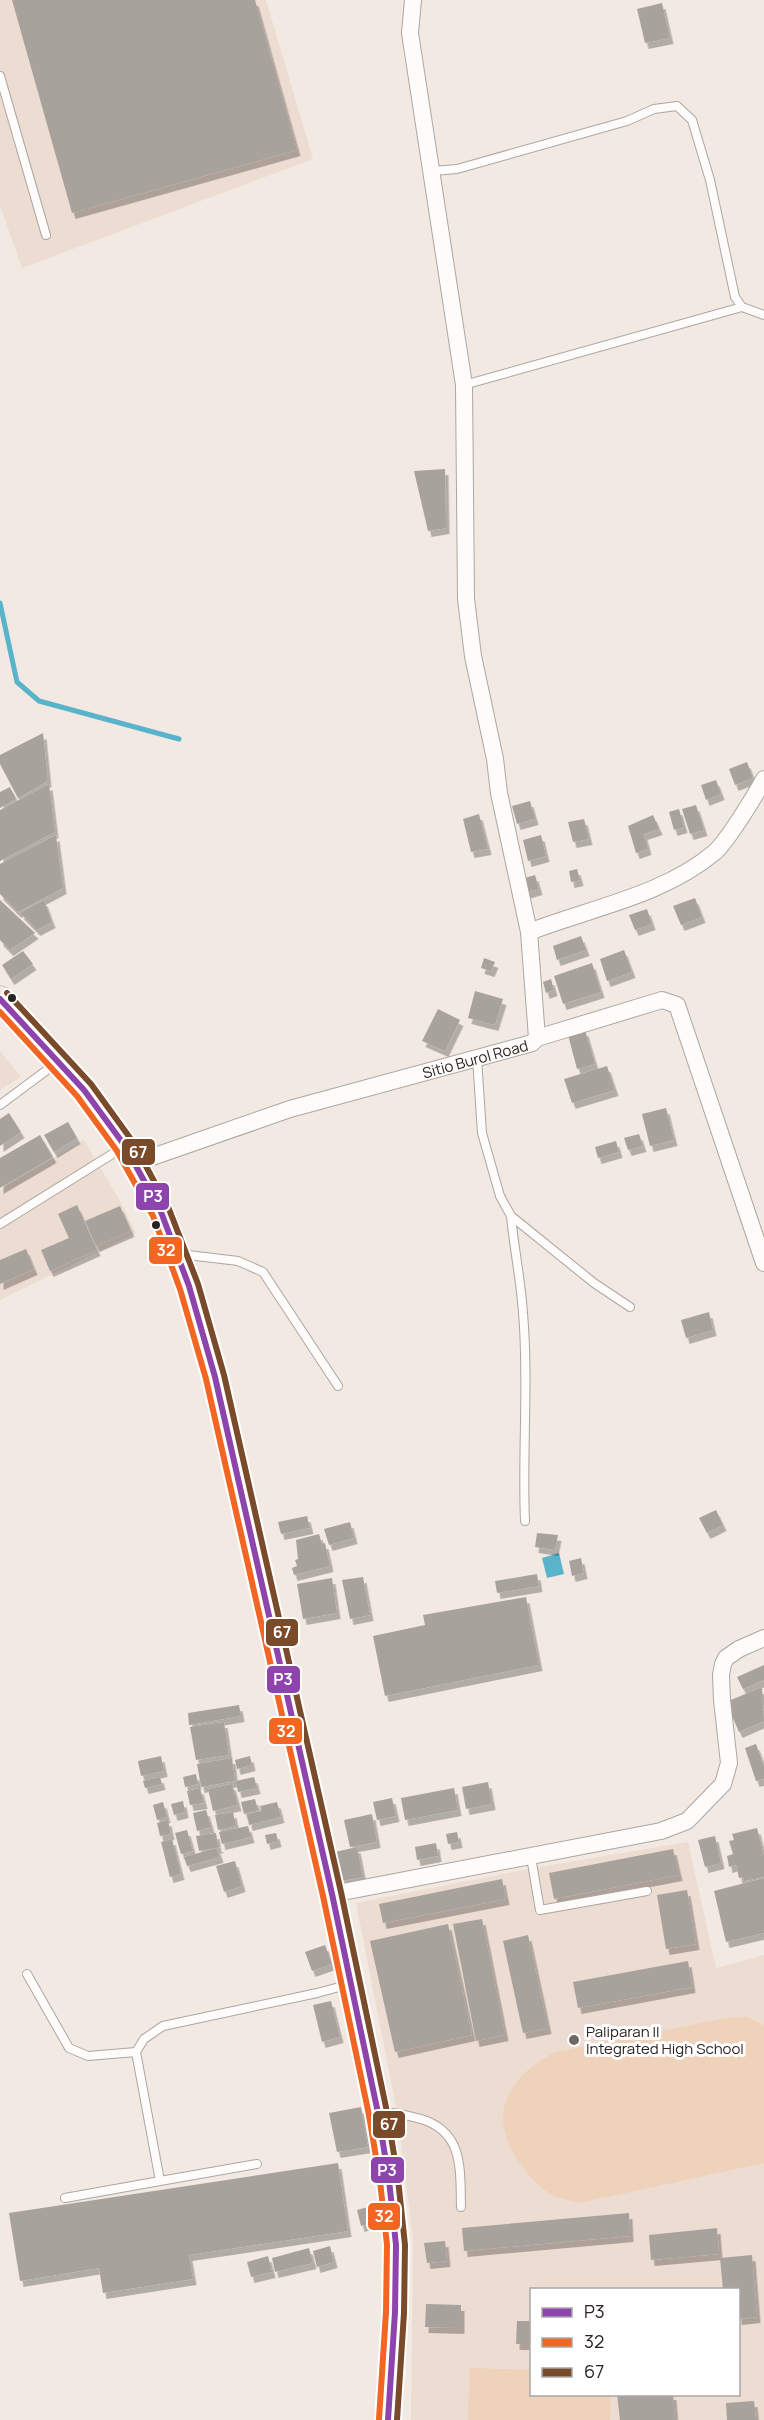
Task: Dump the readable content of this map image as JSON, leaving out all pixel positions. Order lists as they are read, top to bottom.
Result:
{
  "streets": {
    "street": ["Sitio Burol Road"]
  },
  "places": ["Paliparan II Integrated High School"],
  "lines": ["transit line 67", "transit line P3", "transit line 32"],
  "legend": ["P3", "32", "67"]
}
